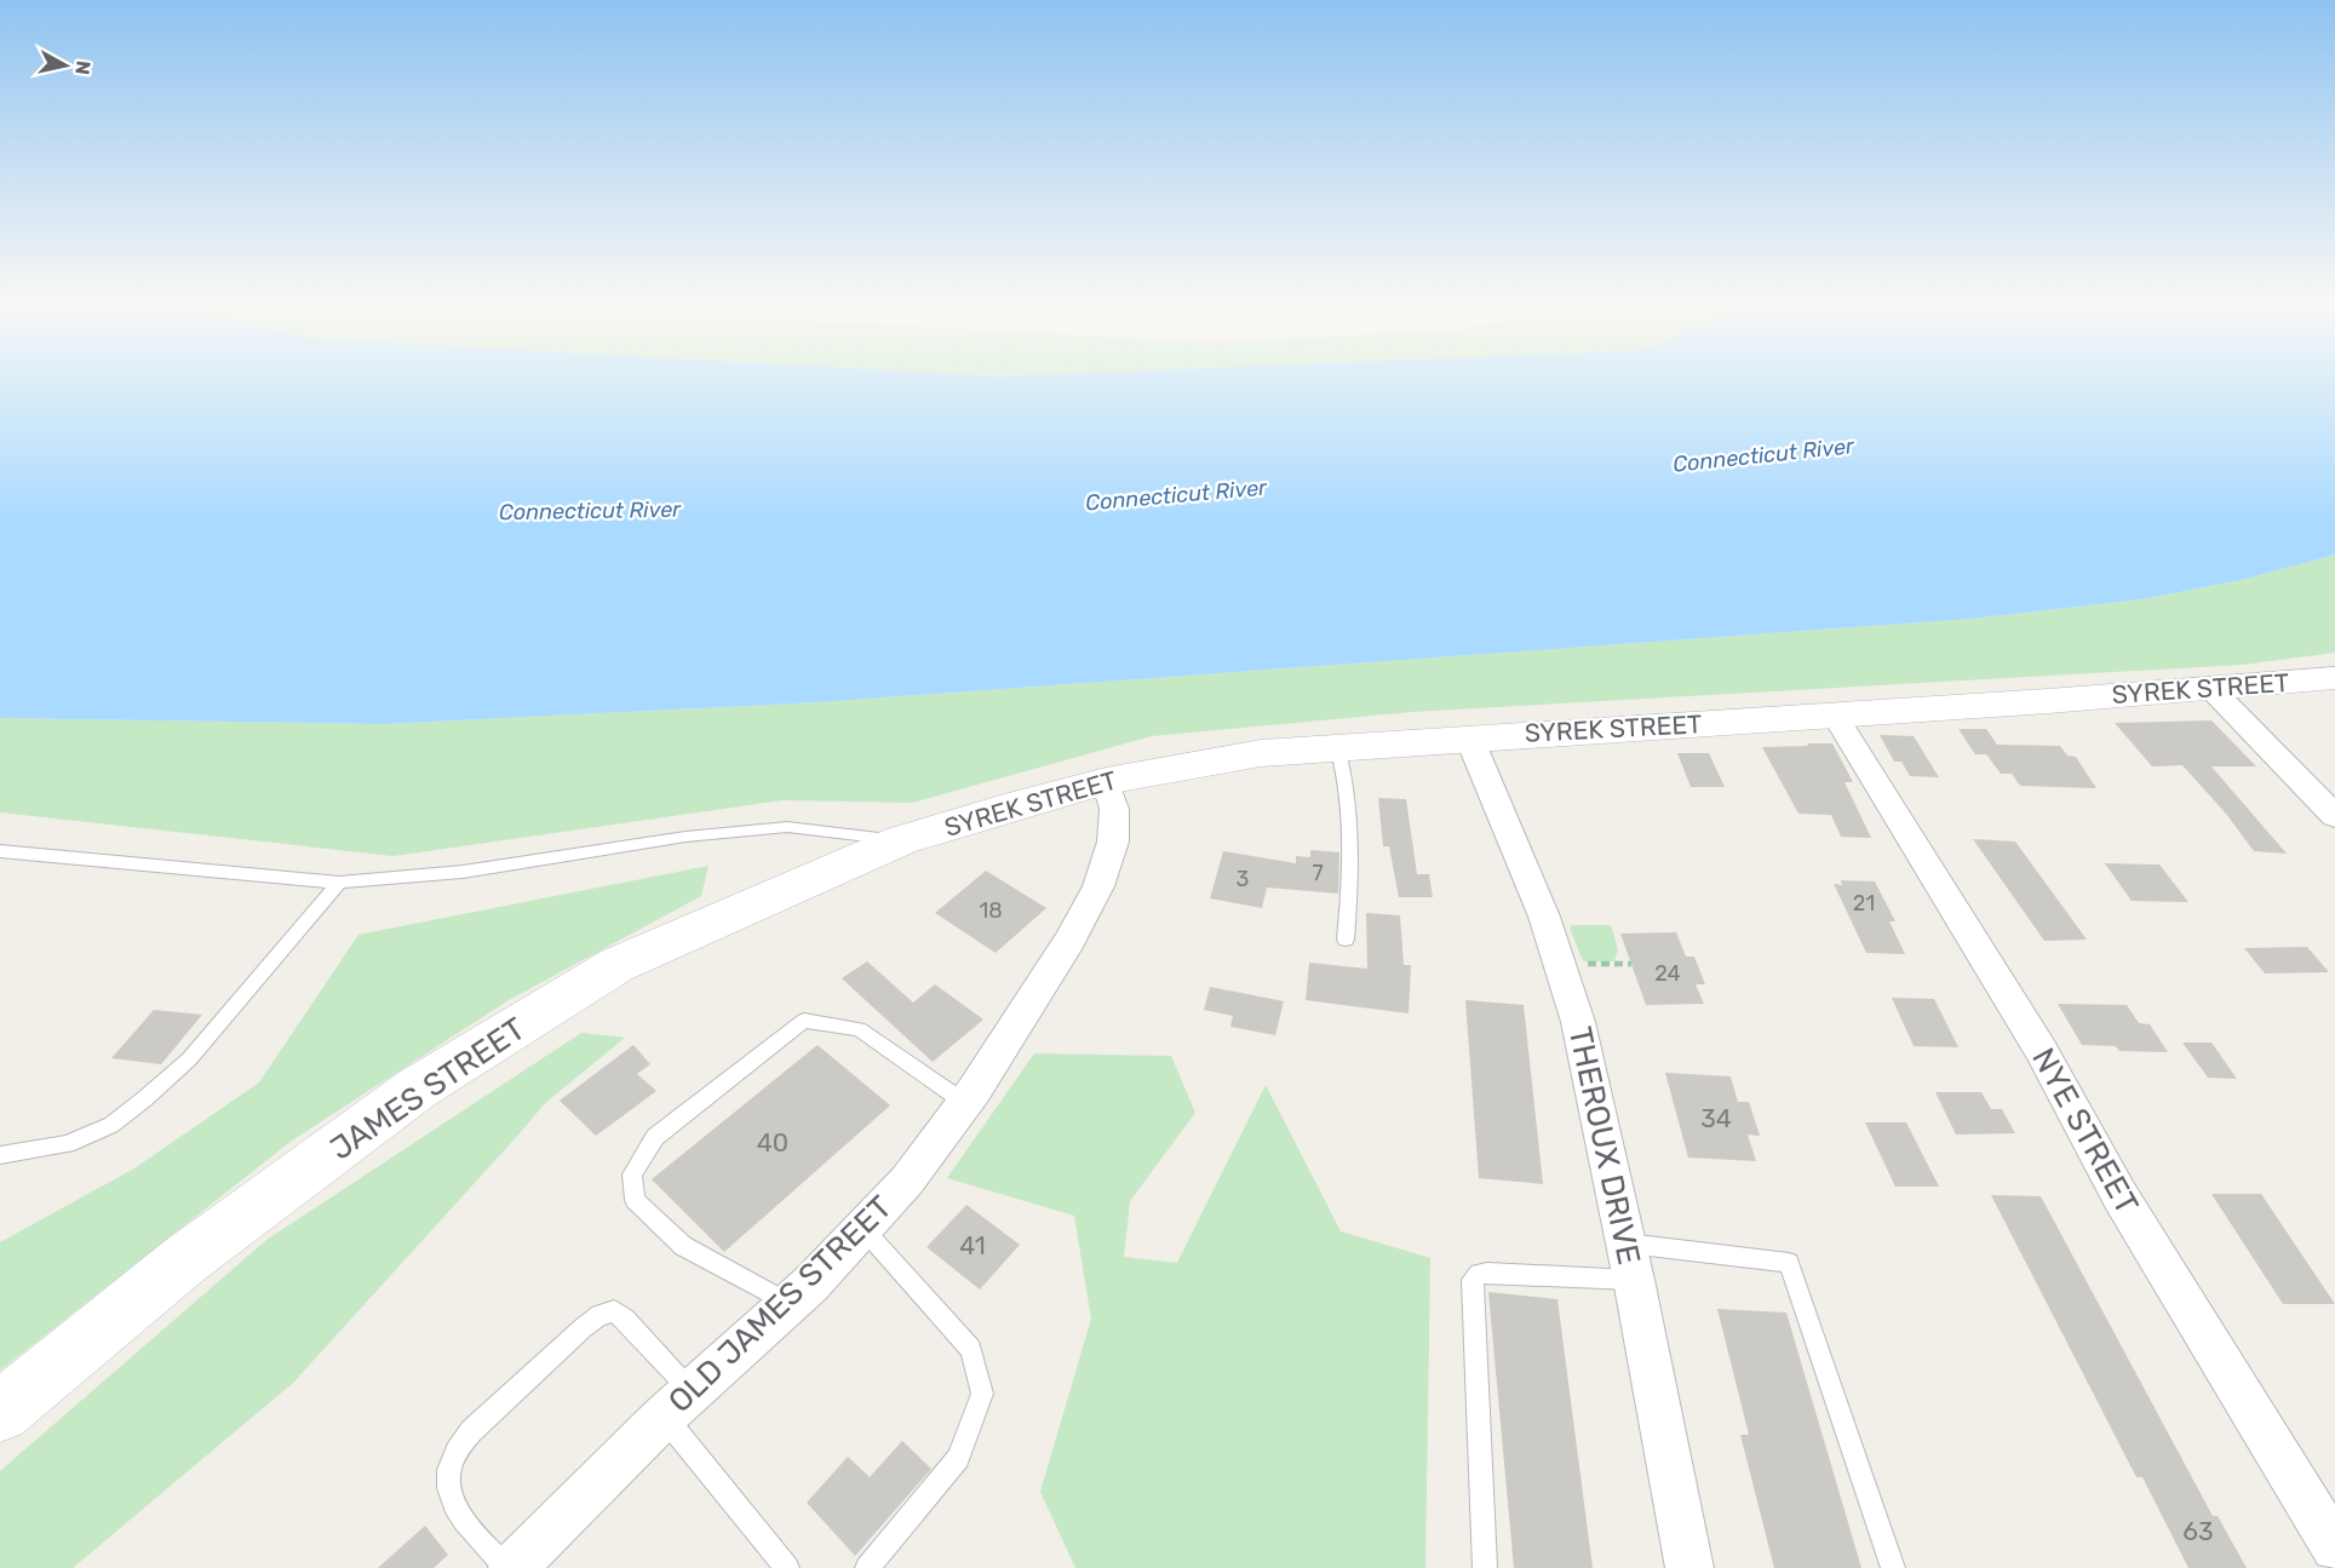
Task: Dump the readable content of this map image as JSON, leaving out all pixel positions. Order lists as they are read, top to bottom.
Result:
{
  "streets": {
    "main road": ["SYREK STREET", "JAMES STREET"],
    "street": ["NYE STREET", "THEROUX DRIVE", "OLD JAMES STREET"]
  },
  "crossings": [
    ["SYREK STREET", "JAMES STREET"],
    ["SYREK STREET", "NYE STREET"],
    ["SYREK STREET", "THEROUX DRIVE"],
    ["SYREK STREET", "OLD JAMES STREET"]
  ],
  "water": ["Connecticut River"],
  "house_numbers": [
    "7",
    "3",
    "21",
    "18",
    "24",
    "34",
    "40",
    "41",
    "63"
  ],
  "north": "right"
}
